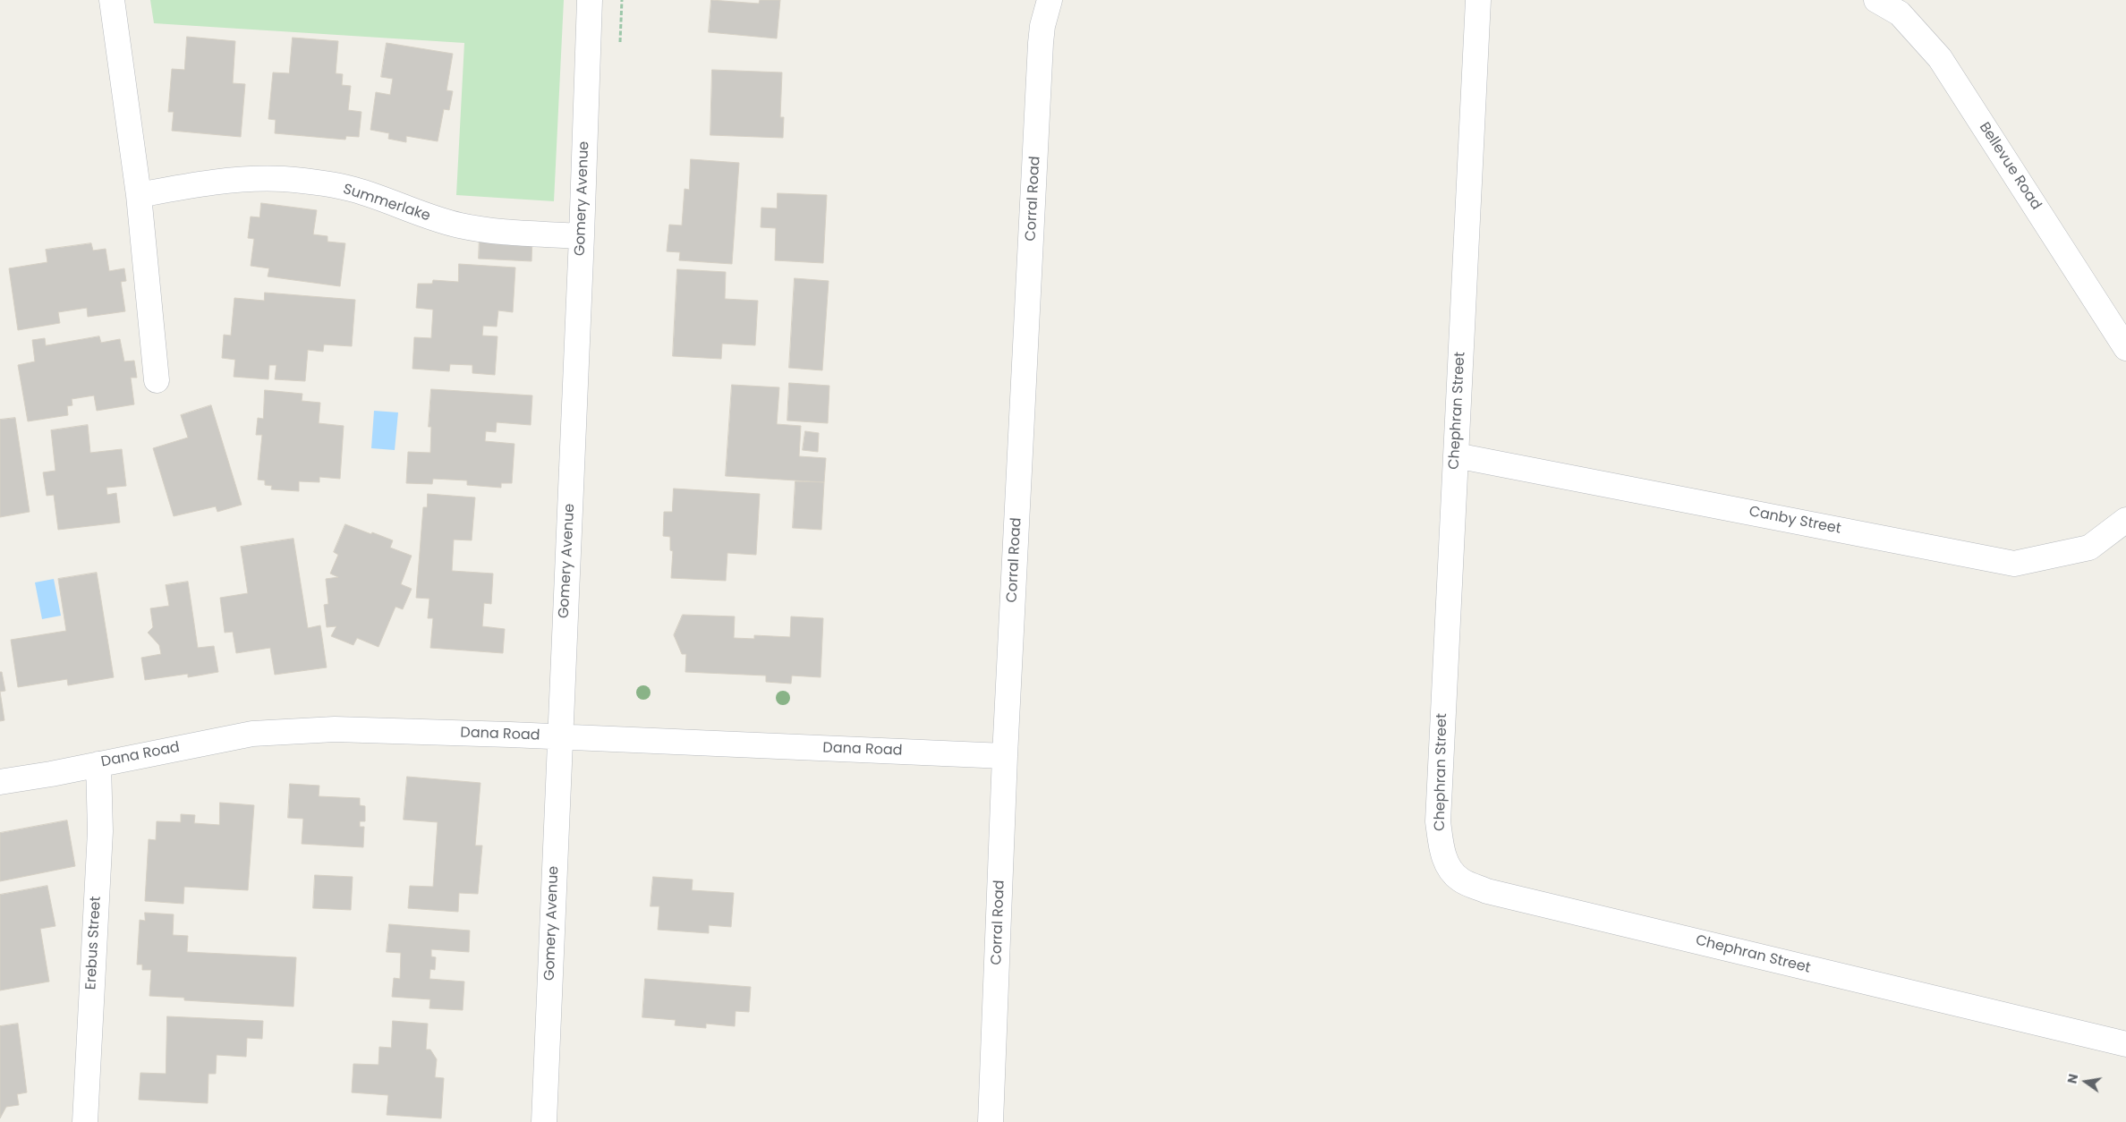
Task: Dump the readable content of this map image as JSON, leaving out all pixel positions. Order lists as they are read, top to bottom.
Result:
{
  "streets": {
    "street": [
      "Bellevue Road",
      "Gomery Avenue",
      "Corral Road",
      "Summerlake",
      "Chephran Street",
      "Canby Street",
      "Dana Road",
      "Erebus Street"
    ]
  },
  "crossings": [
    ["Gomery Avenue", "Summerlake"],
    ["Gomery Avenue", "Dana Road"],
    ["Corral Road", "Dana Road"],
    ["Chephran Street", "Canby Street"],
    ["Dana Road", "Erebus Street"]
  ],
  "north": "left"
}
